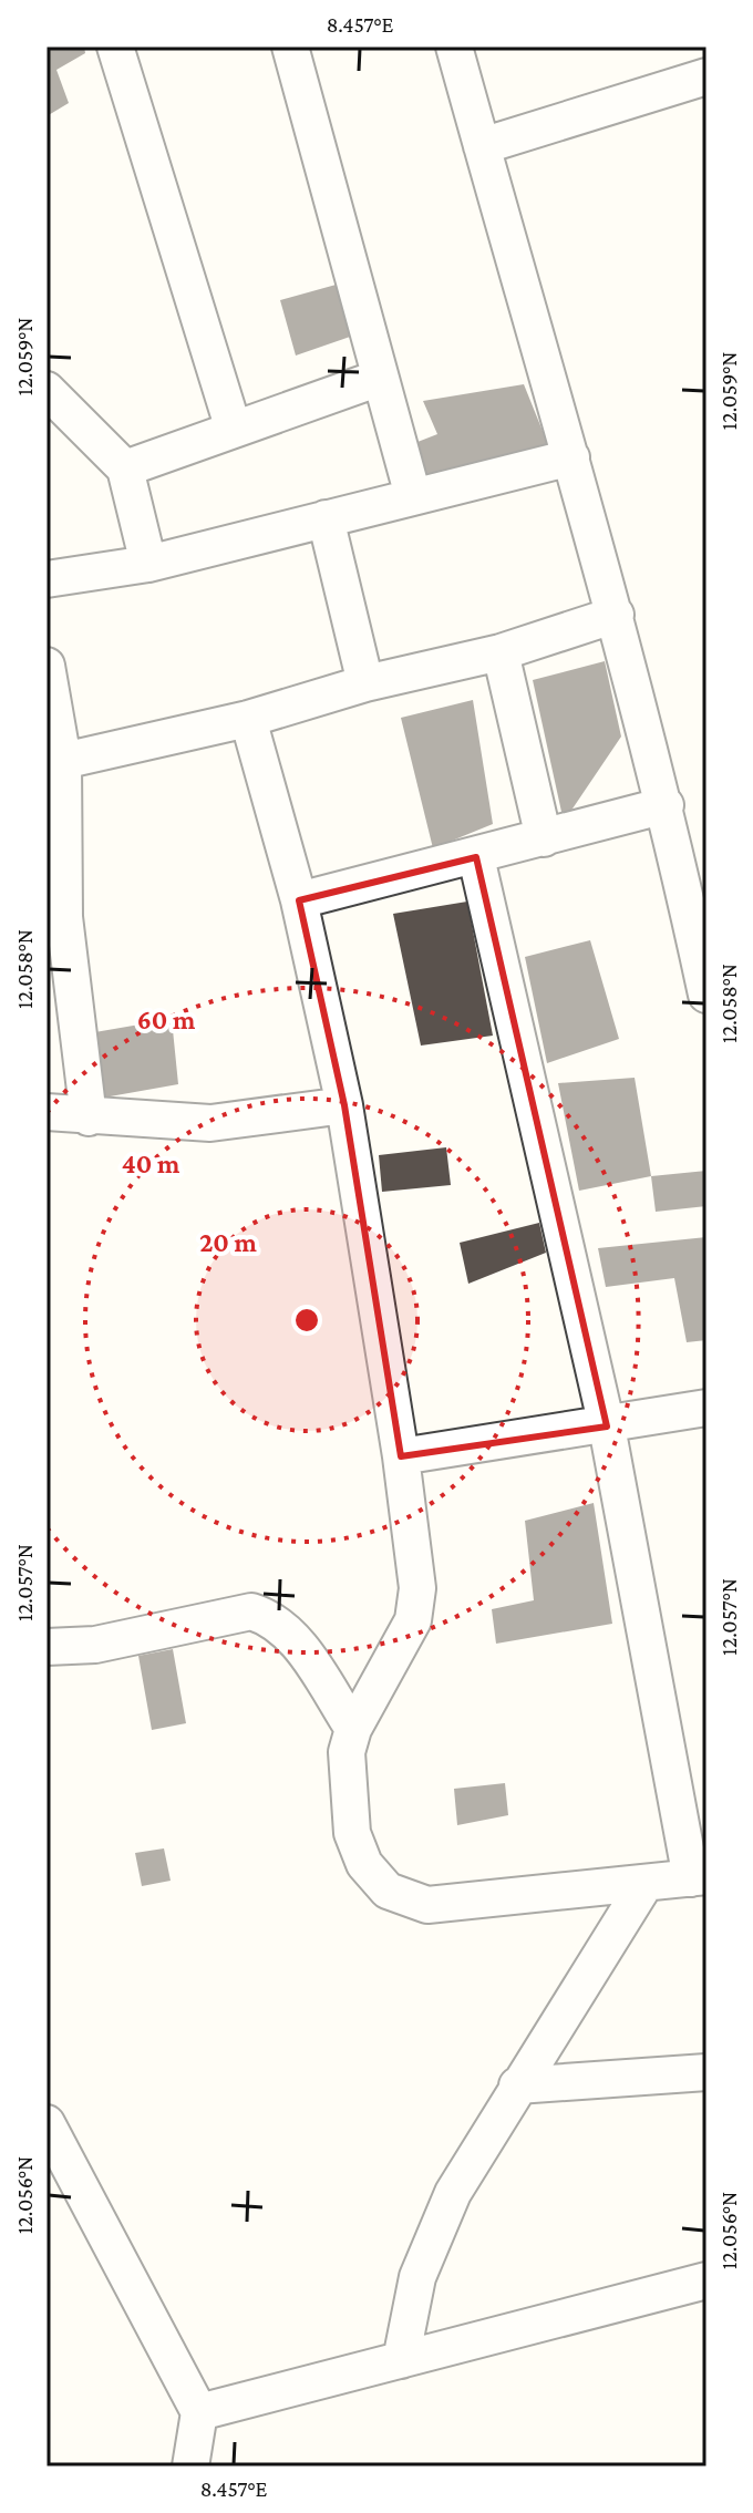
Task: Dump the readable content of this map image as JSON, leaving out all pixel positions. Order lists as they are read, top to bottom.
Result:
{
  "coordinates": [
    "8.457°E",
    "12.059°N",
    "12.058°N",
    "12.057°N",
    "12.056°N"
  ],
  "rings": ["60 m", "40 m", "20 m"]
}
